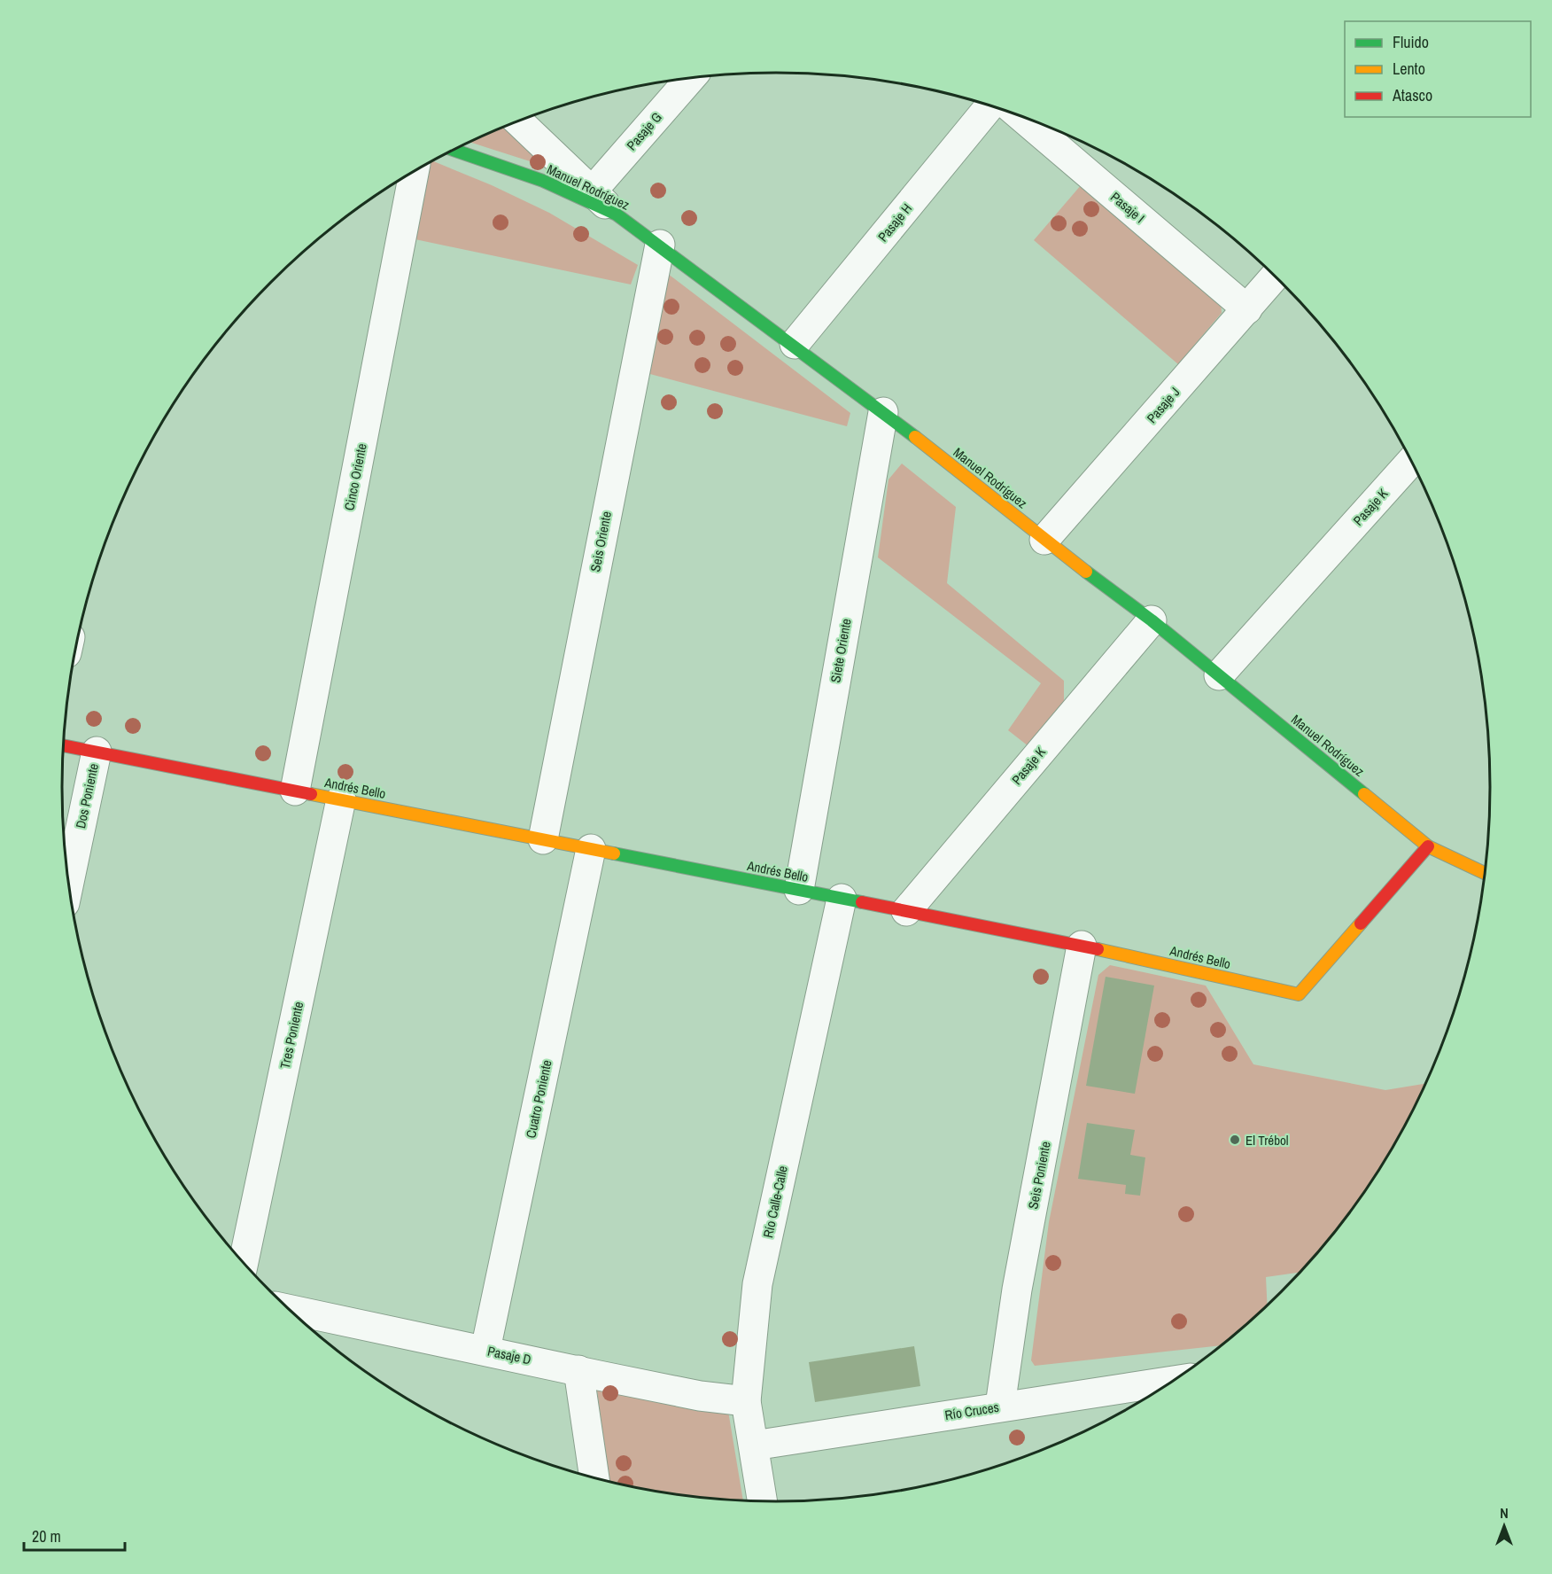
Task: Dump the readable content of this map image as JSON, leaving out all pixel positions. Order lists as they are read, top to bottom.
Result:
{
  "streets": {
    "street": [
      "Pasaje G",
      "Manuel Rodríguez",
      "Pasaje I",
      "Pasaje H",
      "Pasaje J",
      "Cinco Oriente",
      "Pasaje K",
      "Seis Oriente",
      "Siete Oriente",
      "Andrés Bello",
      "Dos Poniente",
      "Tres Poniente",
      "Cuatro Poniente",
      "Seis Poniente",
      "Río Calle-Calle",
      "Pasaje D",
      "Río Cruces"
    ]
  },
  "crossings": [
    ["Manuel Rodríguez", "Pasaje H"],
    ["Manuel Rodríguez", "Pasaje J"],
    ["Manuel Rodríguez", "Pasaje K"],
    ["Manuel Rodríguez", "Seis Oriente"],
    ["Manuel Rodríguez", "Siete Oriente"],
    ["Manuel Rodríguez", "Andrés Bello"],
    ["Pasaje I", "Pasaje J"],
    ["Cinco Oriente", "Andrés Bello"],
    ["Pasaje K", "Andrés Bello"],
    ["Seis Oriente", "Andrés Bello"],
    ["Siete Oriente", "Andrés Bello"],
    ["Andrés Bello", "Dos Poniente"],
    ["Andrés Bello", "Tres Poniente"],
    ["Andrés Bello", "Cuatro Poniente"],
    ["Andrés Bello", "Seis Poniente"],
    ["Andrés Bello", "Río Calle-Calle"],
    ["Cuatro Poniente", "Pasaje D"],
    ["Seis Poniente", "Río Cruces"],
    ["Río Calle-Calle", "Pasaje D"],
    ["Río Calle-Calle", "Río Cruces"]
  ],
  "places": ["El Trébol"],
  "legend": ["Fluido", "Lento", "Atasco"],
  "scale_bar": "20 m",
  "north": "top"
}
